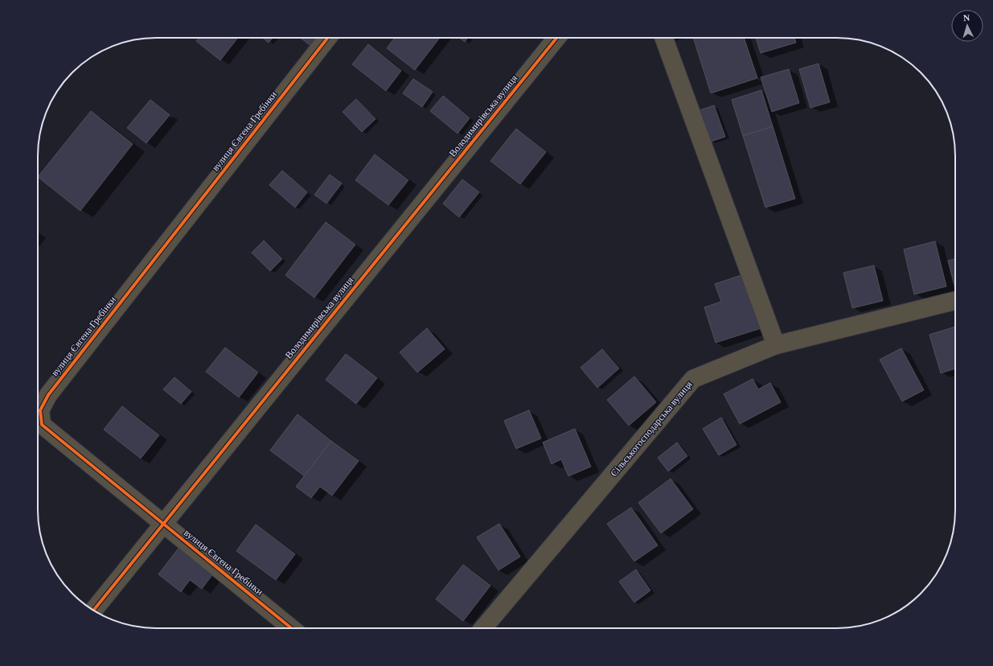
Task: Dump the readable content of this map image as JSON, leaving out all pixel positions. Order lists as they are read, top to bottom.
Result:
{
  "streets": {
    "street": ["Володимирівська вулиця", "вулиця Євгена Гребінки", "Сільськогосподарська вулиця"]
  },
  "crossings": [
    ["Володимирівська вулиця", "вулиця Євгена Гребінки"]
  ],
  "north": "top"
}
